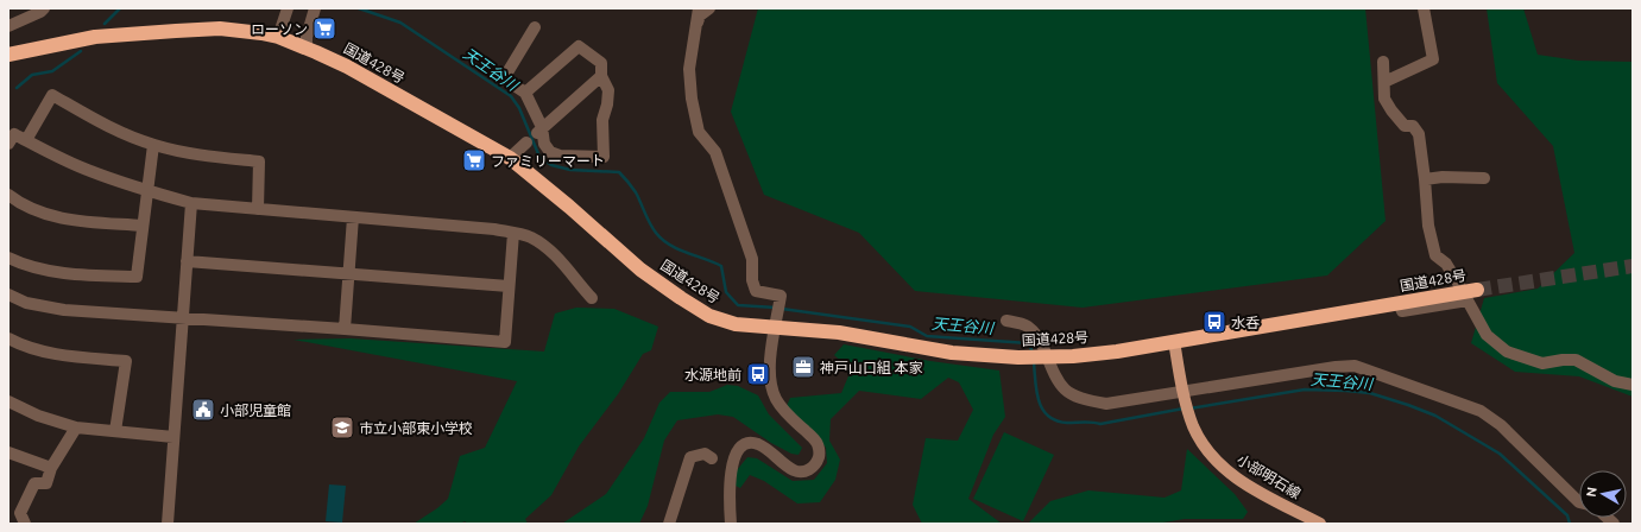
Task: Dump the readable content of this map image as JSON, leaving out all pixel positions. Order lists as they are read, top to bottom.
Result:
{
  "streets": {
    "highway": ["国道428号"],
    "main road": ["小部明石線"]
  },
  "crossings": [
    ["国道428号", "小部明石線"]
  ],
  "water": ["天王谷川"],
  "places": {
    "supermarket": ["ローソン", "ファミリーマート"],
    "bus stop": ["水呑", "水源地前"],
    "office": ["神戸山口組 本家"],
    "public building": ["小部児童館"],
    "school or university": ["市立小部東小学校"]
  },
  "north": "left"
}
